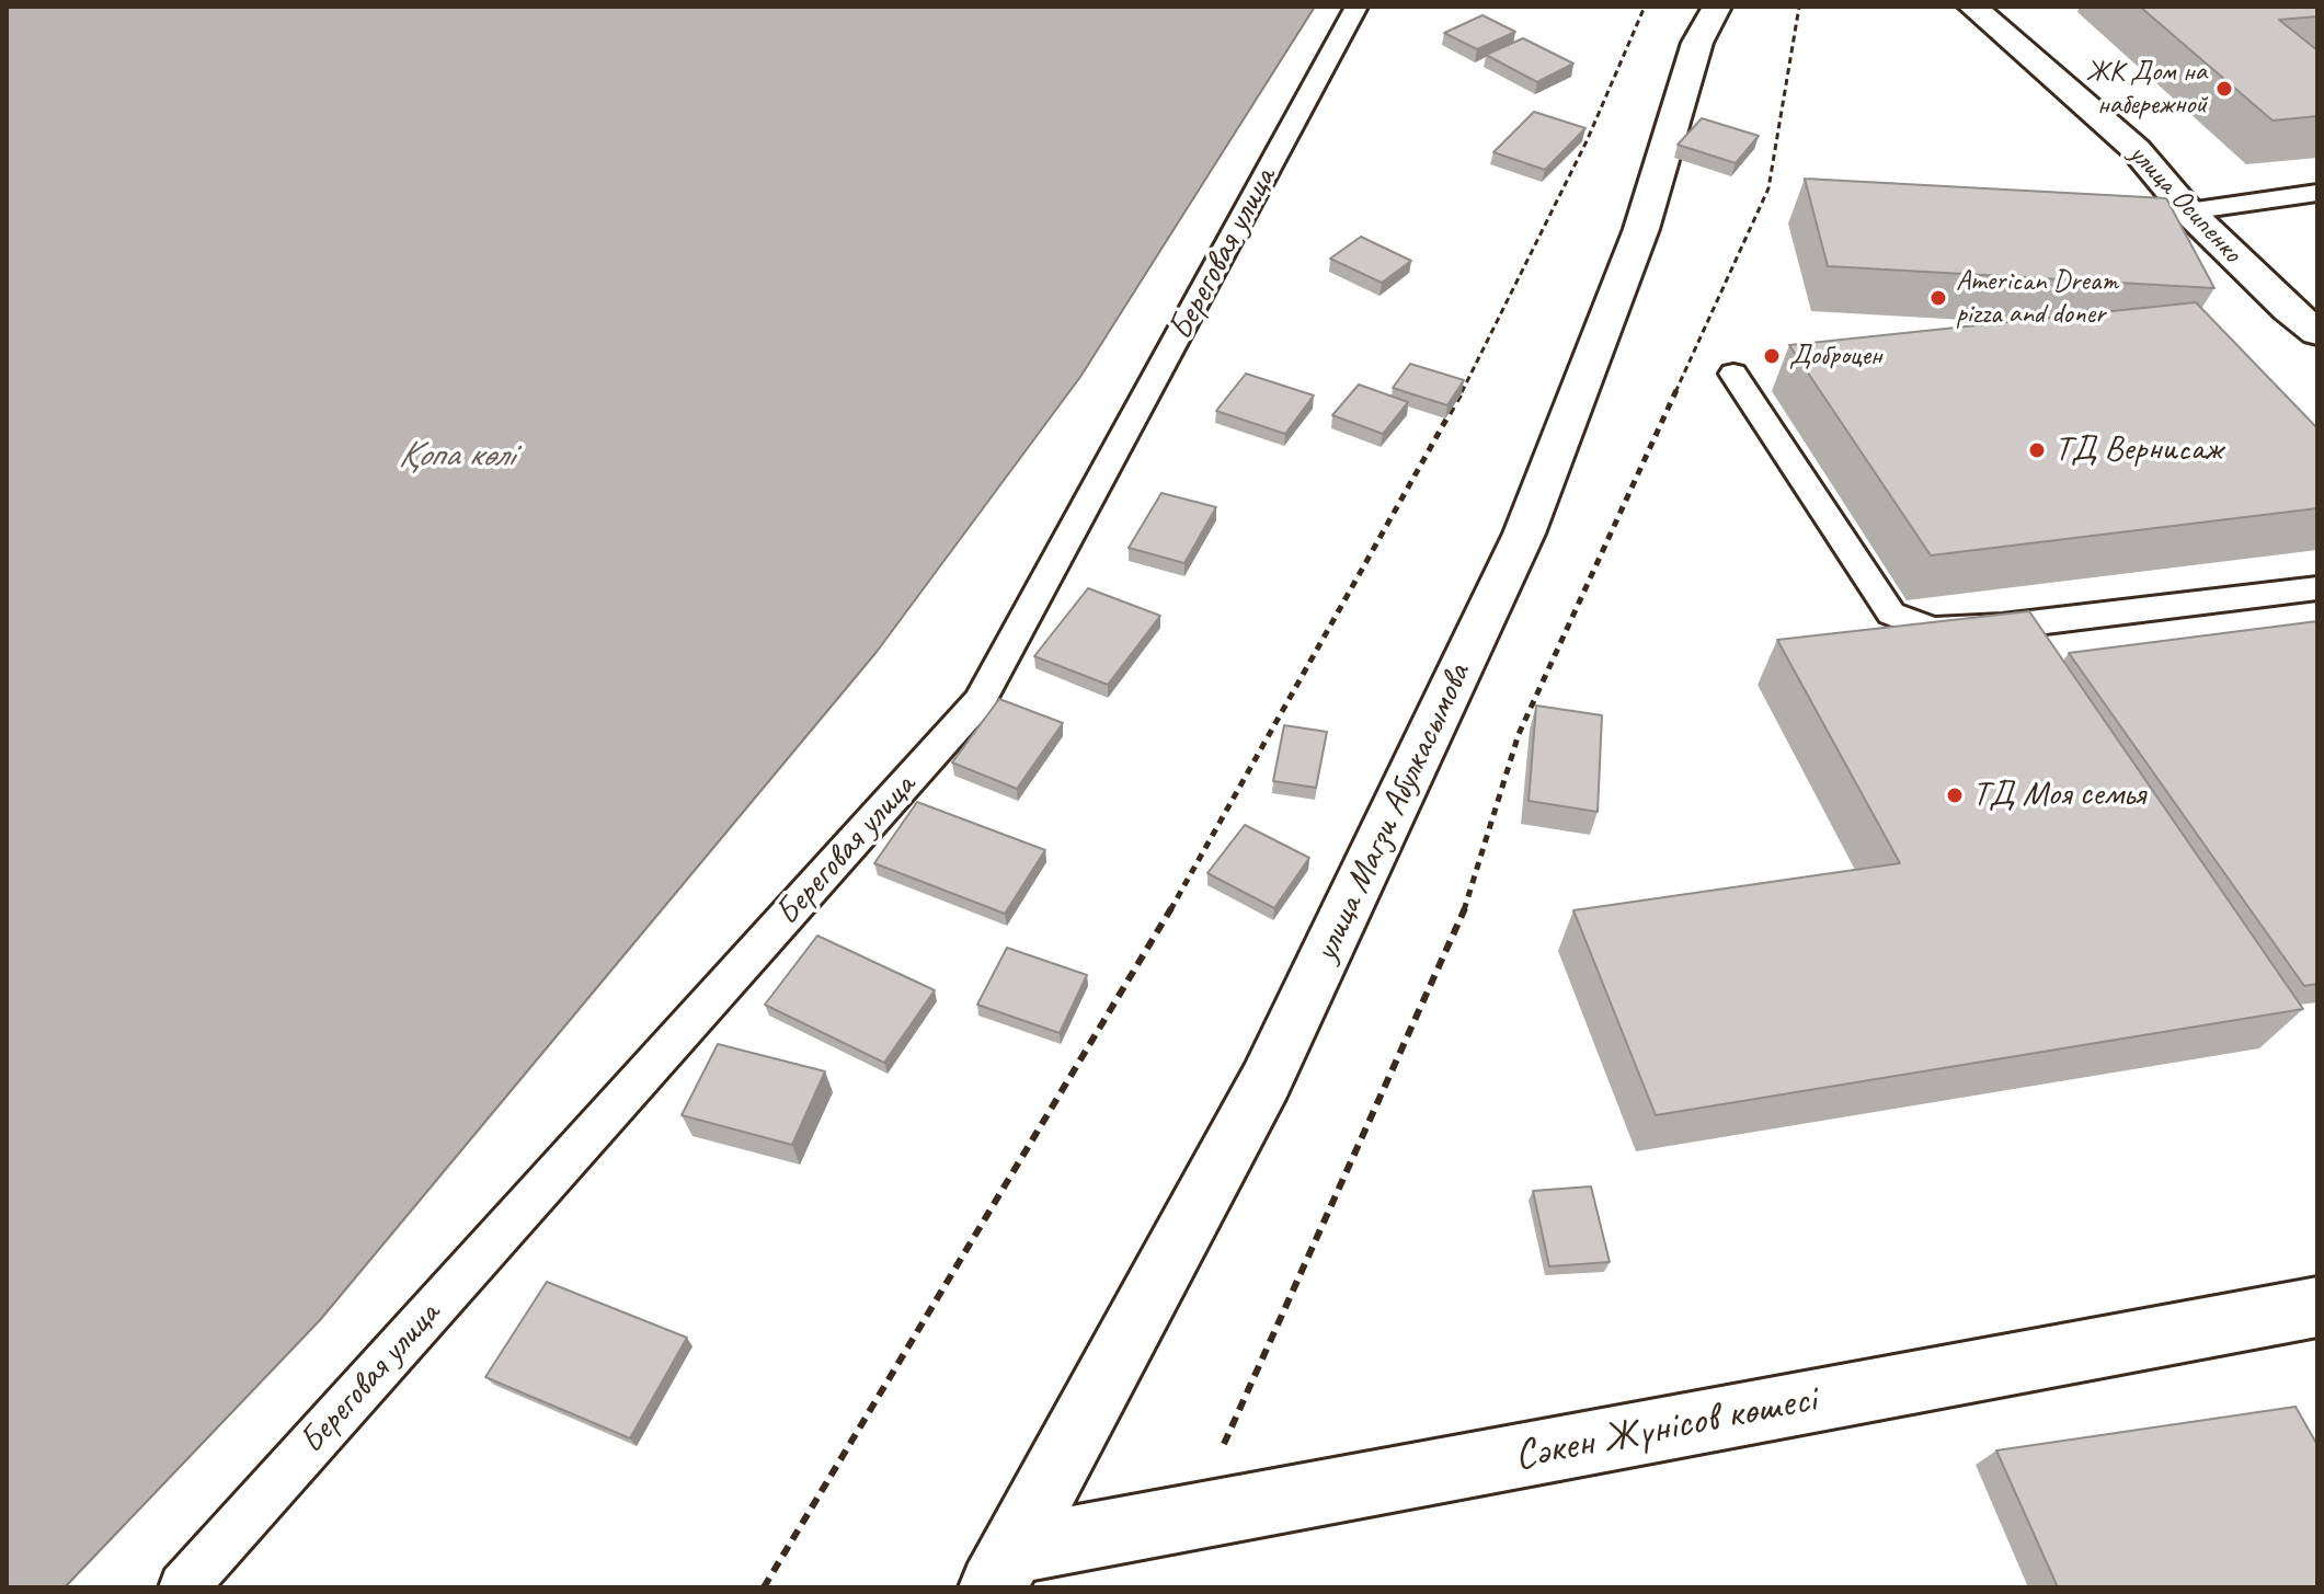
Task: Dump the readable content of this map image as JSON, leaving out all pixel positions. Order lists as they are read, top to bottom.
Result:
{
  "streets": {
    "street": ["улица Осипенко", "улица Магзи Абулкасымова", "Сәкен Жүнісов көшесі"],
    "lane": ["Береговая улица"]
  },
  "crossings": [
    ["улица Магзи Абулкасымова", "Сәкен Жүнісов көшесі"]
  ],
  "water": ["Қопа көлі"],
  "places": [
    "ЖК Дом на набережной",
    "American Dream pizza and doner",
    "Доброцен",
    "ТД Вернисаж",
    "ТД Моя семья"
  ]
}
